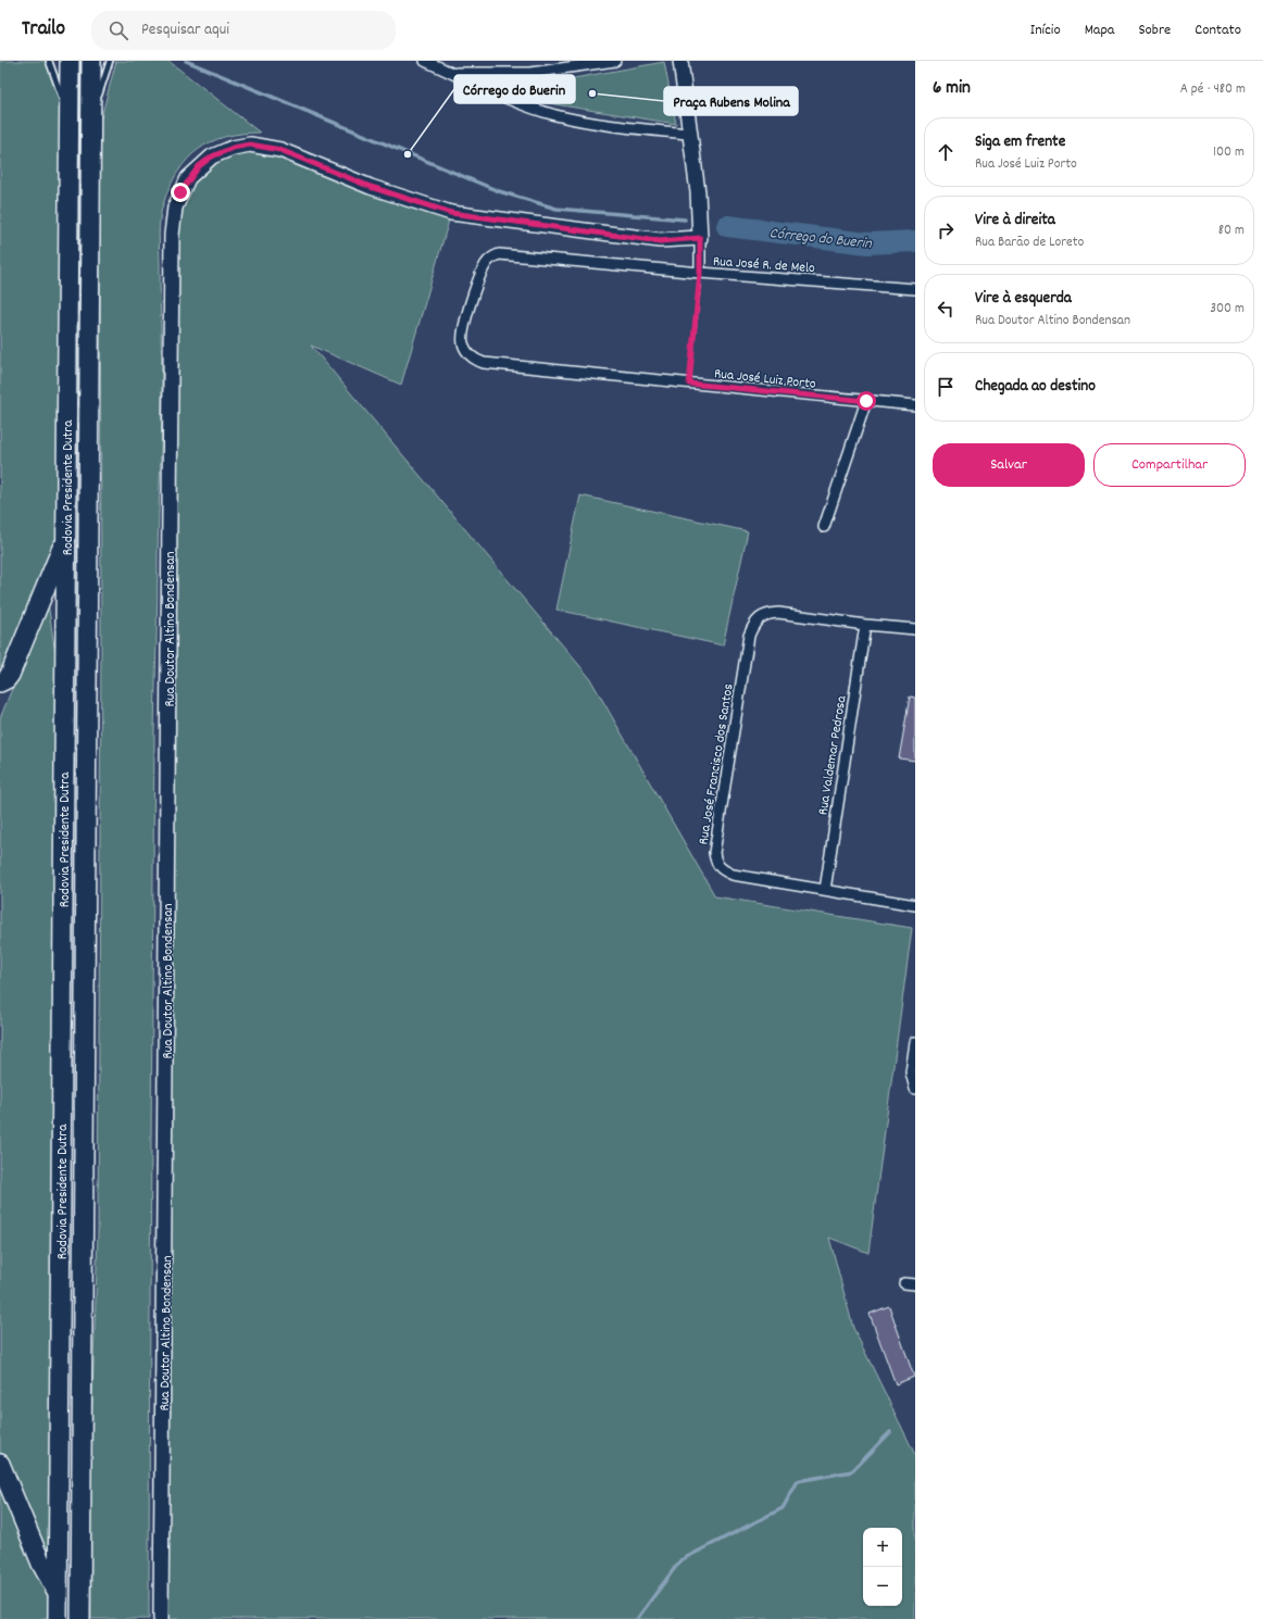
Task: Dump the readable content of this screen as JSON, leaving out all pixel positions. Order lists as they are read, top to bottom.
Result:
{
  "streets": {
    "highway": ["Rodovia Presidente Dutra"],
    "street": [
      "Rua José R. de Melo",
      "Rua José Luiz Porto",
      "Rua Doutor Altino Bondensan",
      "Rua Valdemar Pedrosa",
      "Rua José Francisco dos Santos"
    ]
  },
  "crossings": [
    ["Rua José R. de Melo", "Rua José Luiz Porto"],
    ["Rua Valdemar Pedrosa", "Rua José Francisco dos Santos"]
  ],
  "water": ["Córrego do Buerin"],
  "places": ["Praça Rubens Molina", "Córrego do Buerin"],
  "page": {
    "header": "Trailo",
    "search": "Pesquisar aqui",
    "nav": [
      "Início",
      "Mapa",
      "Sobre",
      "Contato"
    ],
    "heading": ["6 min", "A pé · 480 m"],
    "list": [
      ["Siga em frente", "Rua José Luiz Porto", "100 m"],
      ["Vire à direita", "Rua Barão de Loreto", "80 m"],
      ["Vire à esquerda", "Rua Doutor Altino Bondensan", "300 m"],
      "Chegada ao destino"
    ],
    "buttons": ["Salvar", "Compartilhar"],
    "map_buttons": ["+", "−"]
  }
}
